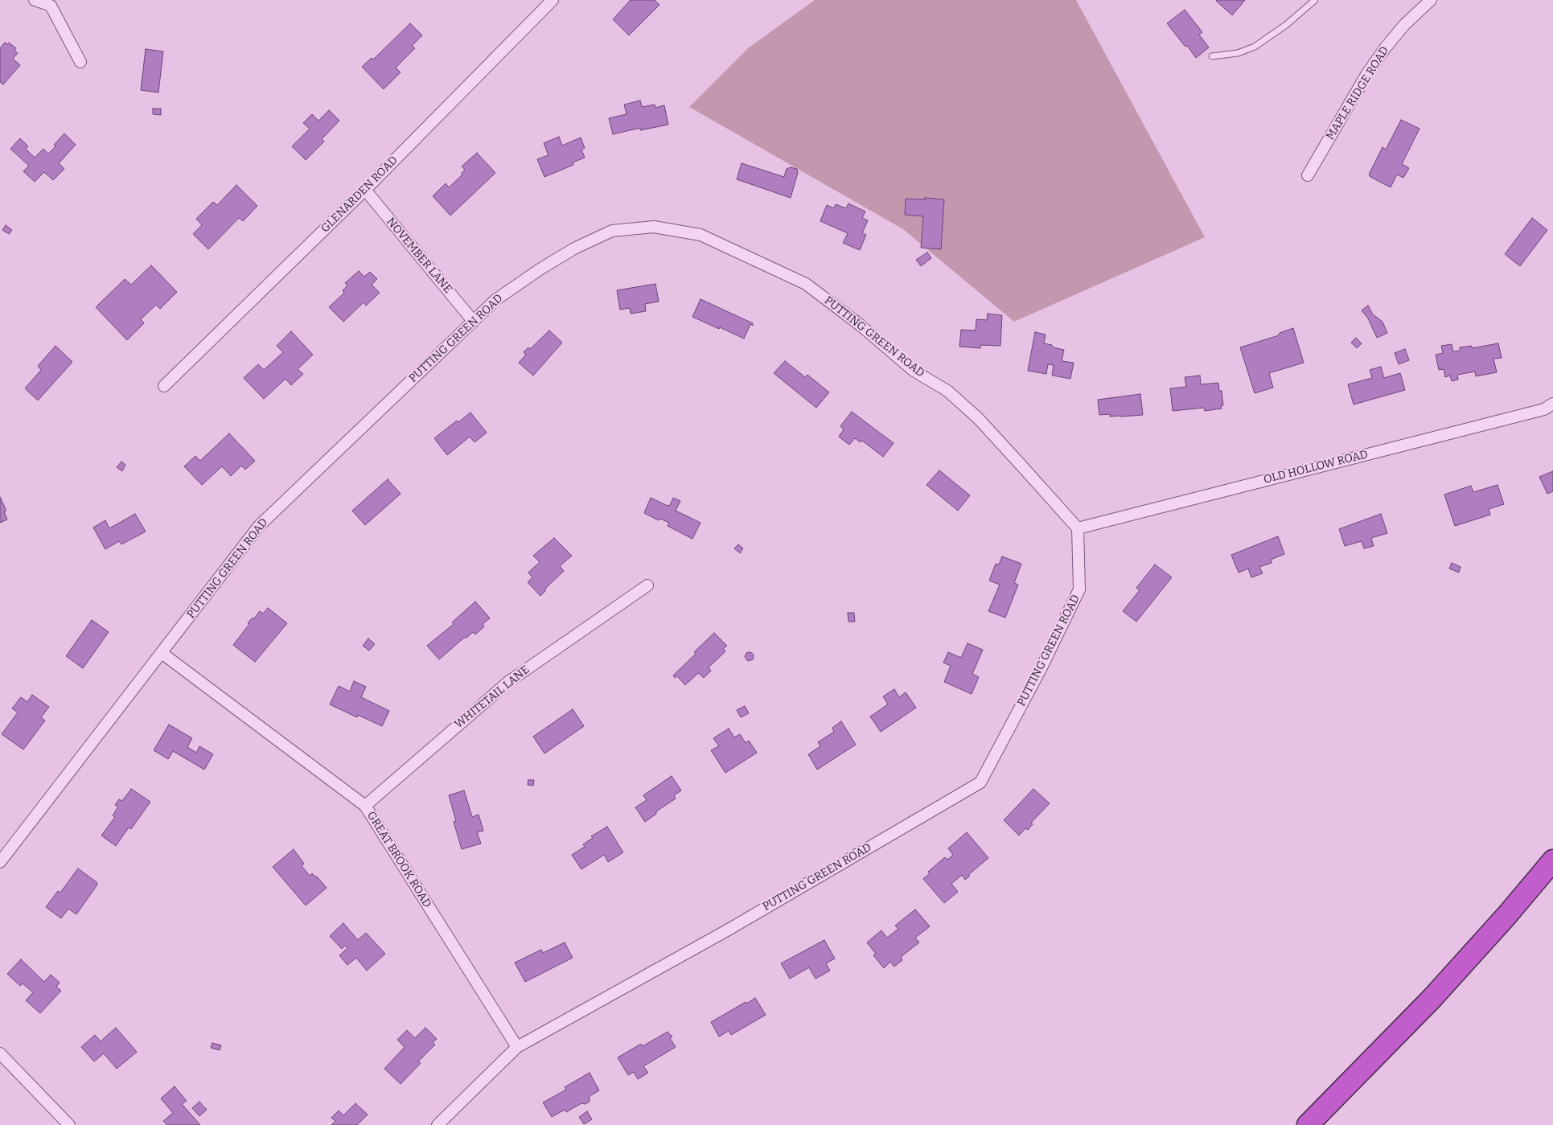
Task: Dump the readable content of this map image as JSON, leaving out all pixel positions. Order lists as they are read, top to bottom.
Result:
{
  "streets": {
    "street": [
      "MAPLE RIDGE ROAD",
      "GLENARDEN ROAD",
      "NOVEMBER LANE",
      "PUTTING GREEN ROAD",
      "OLD HOLLOW ROAD",
      "WHITETAIL LANE",
      "GREAT BROOK ROAD"
    ]
  },
  "crossings": [
    ["GLENARDEN ROAD", "NOVEMBER LANE"],
    ["NOVEMBER LANE", "PUTTING GREEN ROAD"],
    ["PUTTING GREEN ROAD", "OLD HOLLOW ROAD"],
    ["PUTTING GREEN ROAD", "GREAT BROOK ROAD"],
    ["WHITETAIL LANE", "GREAT BROOK ROAD"]
  ]
}
